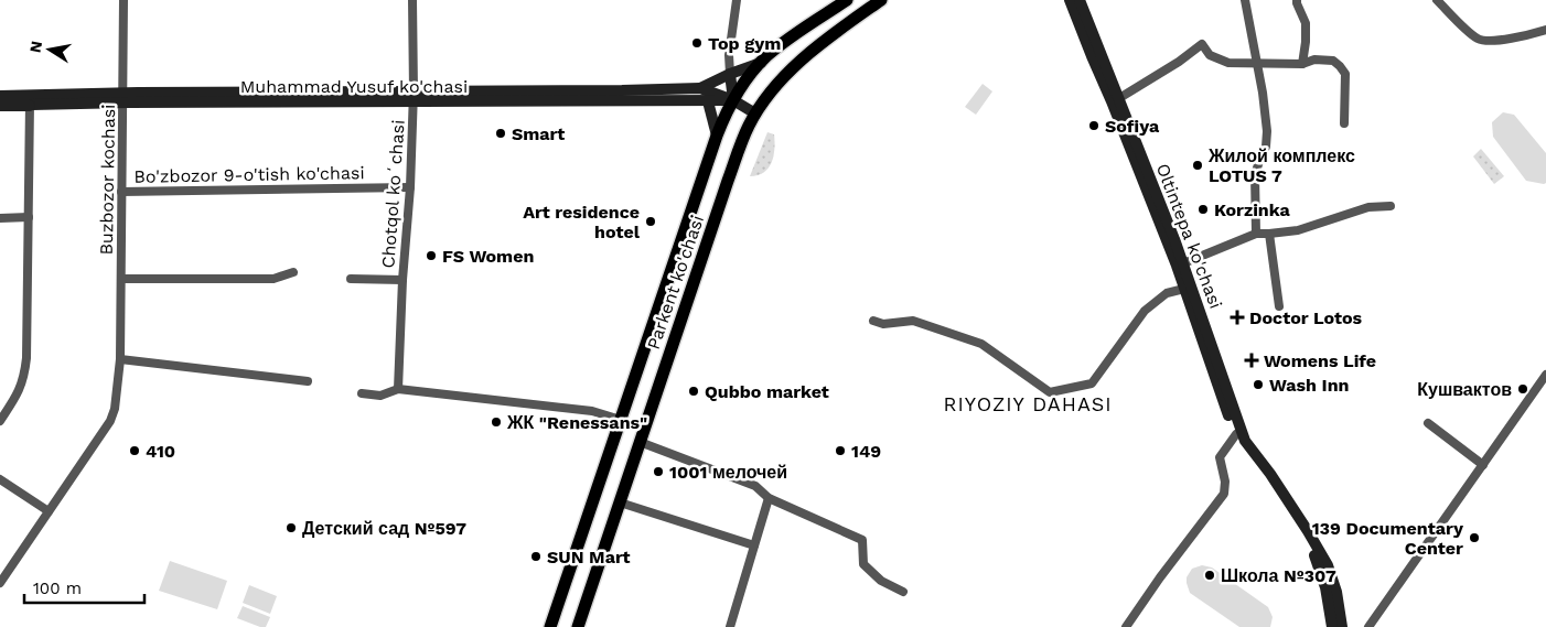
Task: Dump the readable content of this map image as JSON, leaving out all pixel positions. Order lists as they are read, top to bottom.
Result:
{
  "streets": {
    "main road": ["Parkent ko'chasi"],
    "street": [
      "Muhammad Yusuf ko'chasi",
      "Bo'zbozor 9-o'tish ko'chasi",
      "Buzbozor kochasi",
      "Chotqol koʻchasi",
      "Oltintepa ko'chasi"
    ]
  },
  "crossings": [
    ["Muhammad Yusuf ko'chasi", "Buzbozor kochasi"],
    ["Muhammad Yusuf ko'chasi", "Chotqol koʻchasi"],
    ["Muhammad Yusuf ko'chasi", "Parkent ko'chasi"],
    ["Bo'zbozor 9-o'tish ko'chasi", "Buzbozor kochasi"],
    ["Bo'zbozor 9-o'tish ko'chasi", "Chotqol koʻchasi"]
  ],
  "districts": ["RIYOZIY DAHASI"],
  "places": {
    "other": [
      "Top gym",
      "Sofiya",
      "Smart",
      "Жилой комплекс LOTUS 7",
      "Korzinka",
      "Art residence hotel",
      "FS Women",
      "Wash Inn",
      "Кушвактов",
      "Qubbo market",
      "ЖК \"Renessans\"",
      "410",
      "149",
      "1001 мелочей",
      "Детский сад №597",
      "139 Documentary Center",
      "SUN Mart",
      "Школа №307"
    ],
    "health": ["Doctor Lotos", "Womens Life"]
  },
  "scale_bar": "100 m",
  "north": "left"
}
